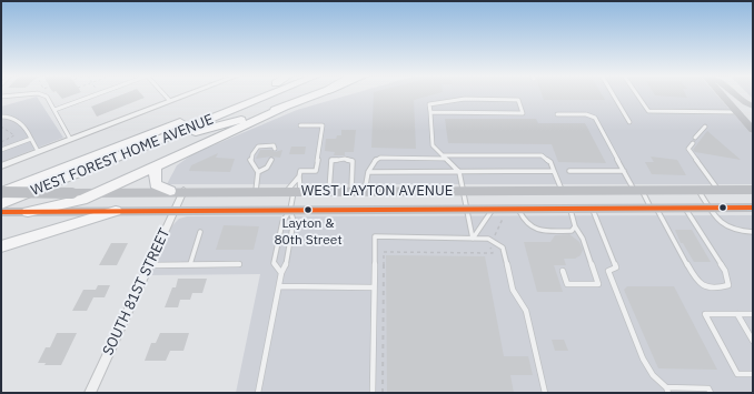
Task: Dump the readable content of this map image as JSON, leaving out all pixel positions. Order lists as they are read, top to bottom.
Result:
{
  "streets": {
    "main road": ["WEST FOREST HOME AVENUE", "WEST LAYTON AVENUE"],
    "street": ["SOUTH 81ST STREET"]
  },
  "crossings": [
    ["WEST FOREST HOME AVENUE", "WEST LAYTON AVENUE"],
    ["WEST LAYTON AVENUE", "SOUTH 81ST STREET"]
  ],
  "places": ["Layton & 80th Street"]
}
